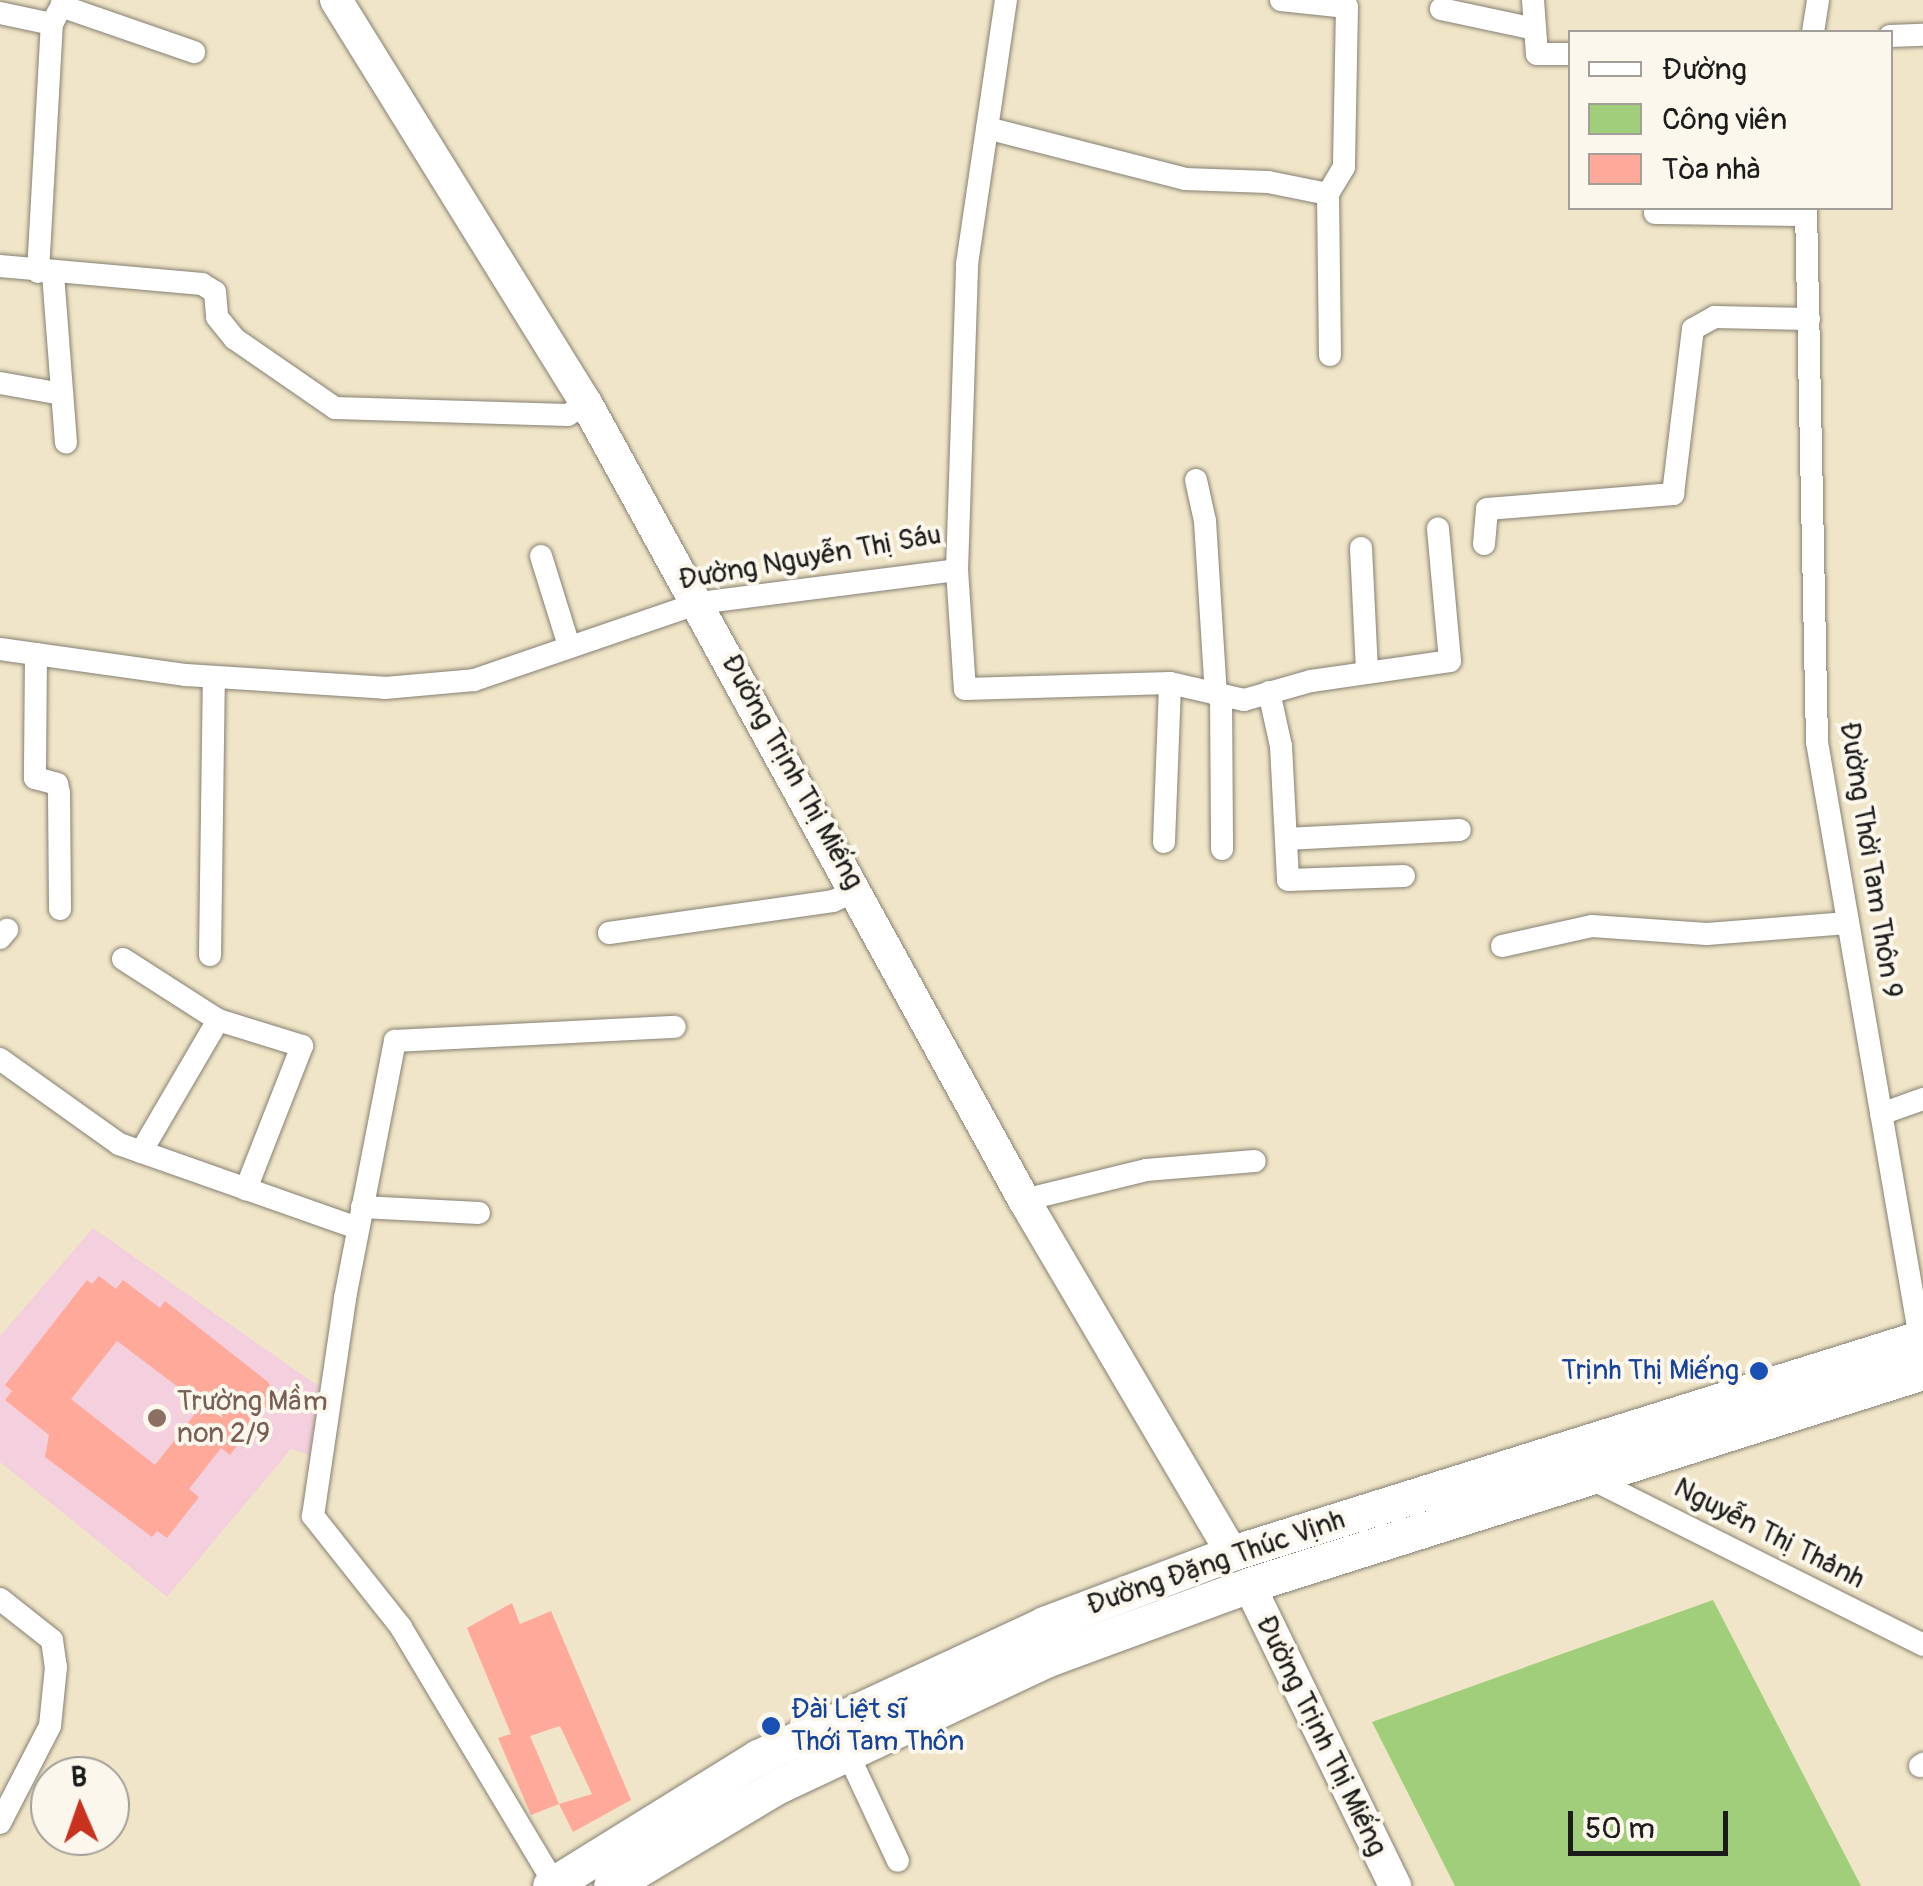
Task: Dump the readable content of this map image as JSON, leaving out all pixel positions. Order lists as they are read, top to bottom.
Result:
{
  "streets": {
    "main road": ["Đường Trịnh Thị Miếng", "Đường Đặng Thúc Vịnh"],
    "street": ["Đường Nguyễn Thị Sáu", "Đường Thời Tam Thôn 9", "Nguyễn Thị Thảnh"]
  },
  "crossings": [
    ["Đường Nguyễn Thị Sáu", "Đường Trịnh Thị Miếng"],
    ["Đường Trịnh Thị Miếng", "Đường Đặng Thúc Vịnh"],
    ["Đường Thời Tam Thôn 9", "Đường Đặng Thúc Vịnh"],
    ["Nguyễn Thị Thảnh", "Đường Đặng Thúc Vịnh"]
  ],
  "places": ["Trịnh Thị Miếng", "Trường Mầm non 2/9", "Đài Liệt sĩ Thới Tam Thôn"],
  "legend": ["Đường", "Công viên", "Tòa nhà"],
  "scale_bar": "50 m",
  "north": "top"
}
